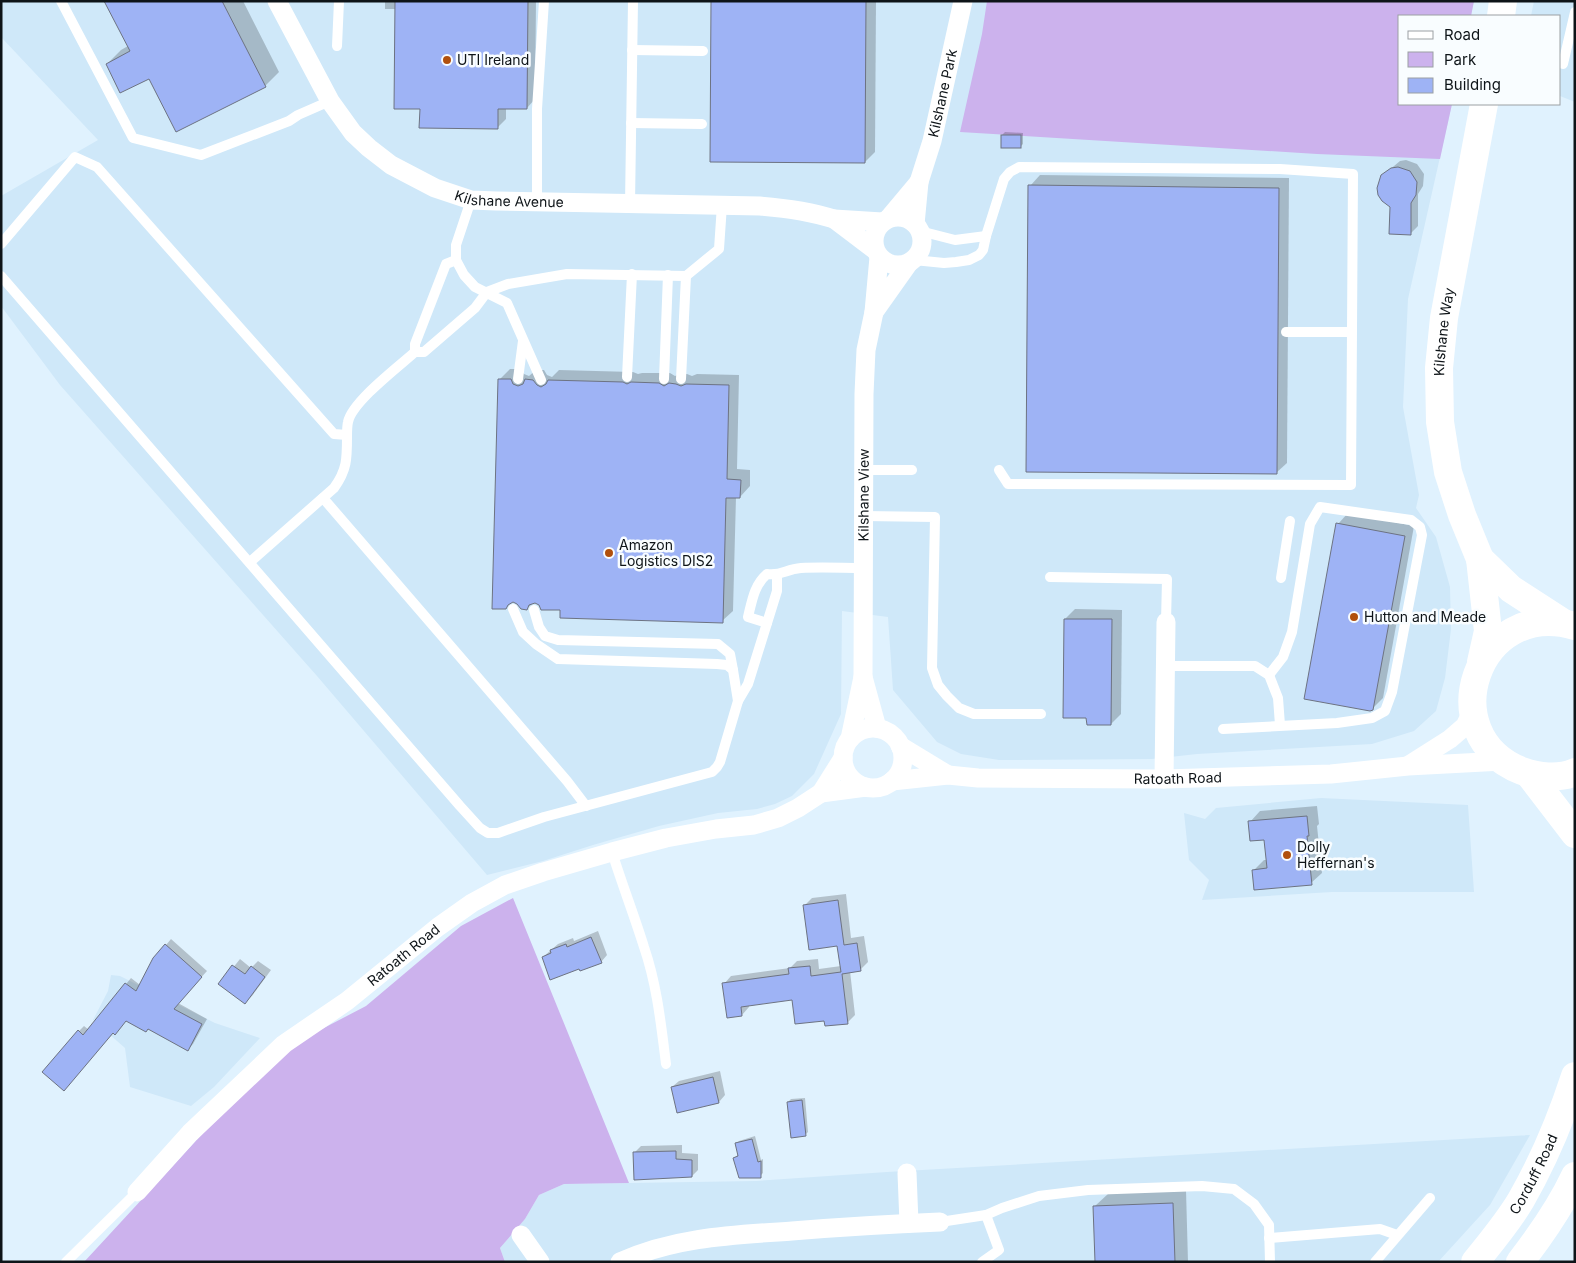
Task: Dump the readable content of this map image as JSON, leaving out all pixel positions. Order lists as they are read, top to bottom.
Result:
{
  "streets": {
    "street": [
      "Kilshane Park",
      "Kilshane Avenue",
      "Kilshane Way",
      "Kilshane View",
      "Ratoath Road",
      "Corduff Road"
    ]
  },
  "crossings": [
    ["Kilshane Park", "Kilshane Avenue"],
    ["Kilshane Park", "Kilshane View"],
    ["Kilshane Avenue", "Kilshane View"],
    ["Kilshane Way", "Ratoath Road"],
    ["Kilshane View", "Ratoath Road"]
  ],
  "places": [
    "UTI Ireland",
    "Amazon Logistics DIS2",
    "Hutton and Meade",
    "Dolly Heffernan's"
  ],
  "legend": ["Road", "Park", "Building"]
}
